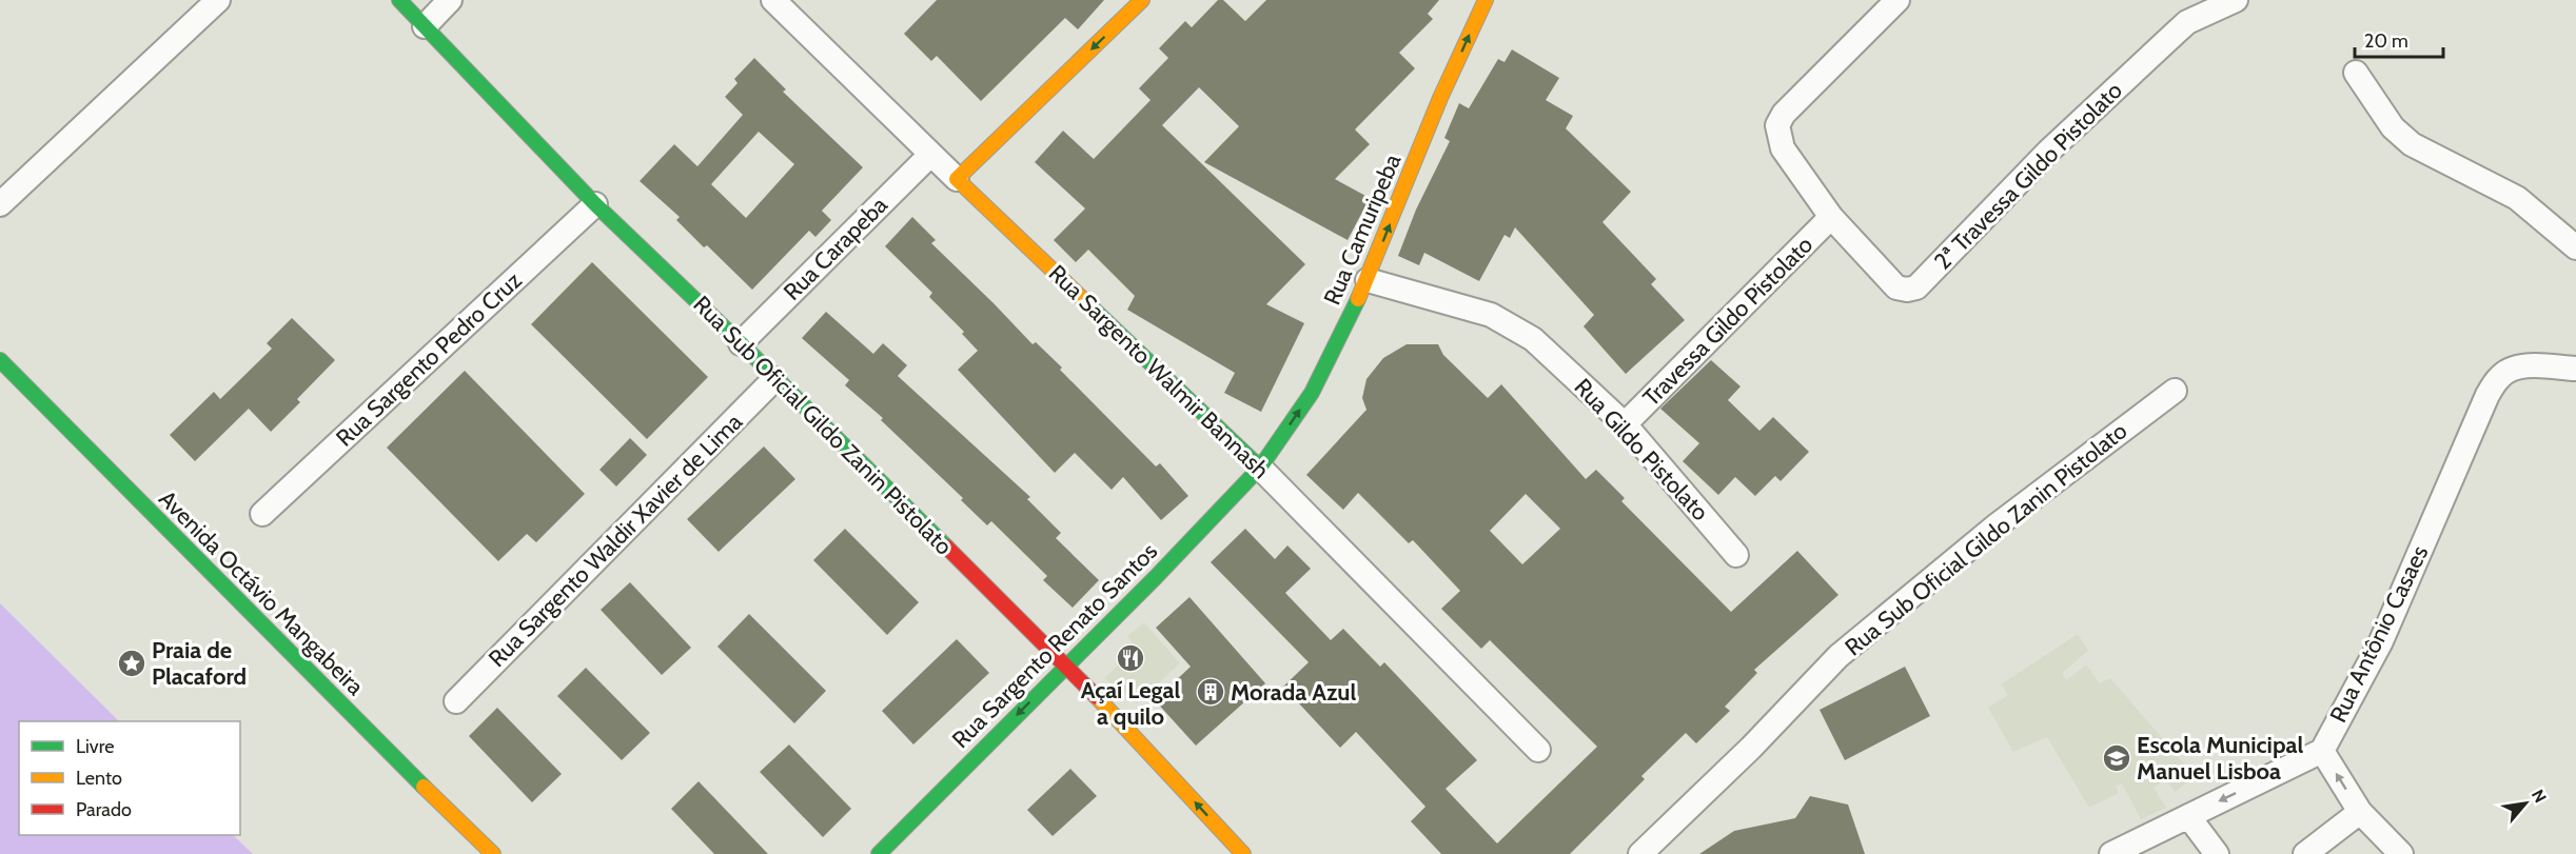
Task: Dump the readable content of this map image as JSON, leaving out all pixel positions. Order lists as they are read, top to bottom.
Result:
{
  "streets": {
    "main road": [
      "Rua Camuripeba",
      "Rua Sargento Walmir Bannash",
      "Rua Sub Oficial Gildo Zanin Pistolato",
      "Avenida Octávio Mangabeira",
      "Rua Sargento Renato Santos"
    ],
    "street": [
      "2ª Travessa Gildo Pistolato",
      "Rua Carapeba",
      "Travessa Gildo Pistolato",
      "Rua Sargento Pedro Cruz",
      "Rua Gildo Pistolato",
      "Rua Sargento Waldir Xavier de Lima",
      "Rua Antônio Casaes"
    ]
  },
  "crossings": [
    ["2ª Travessa Gildo Pistolato", "Travessa Gildo Pistolato"],
    ["Rua Camuripeba", "Rua Sargento Walmir Bannash"],
    ["Rua Camuripeba", "Rua Gildo Pistolato"],
    ["Rua Camuripeba", "Rua Sargento Renato Santos"],
    ["Rua Carapeba", "Rua Sargento Walmir Bannash"],
    ["Rua Carapeba", "Rua Sub Oficial Gildo Zanin Pistolato"],
    ["Travessa Gildo Pistolato", "Rua Gildo Pistolato"],
    ["Rua Sargento Pedro Cruz", "Rua Sub Oficial Gildo Zanin Pistolato"],
    ["Rua Sargento Walmir Bannash", "Rua Sargento Renato Santos"],
    ["Rua Sub Oficial Gildo Zanin Pistolato", "Rua Sargento Waldir Xavier de Lima"],
    ["Rua Sub Oficial Gildo Zanin Pistolato", "Rua Sargento Renato Santos"]
  ],
  "one_way": ["Rua Camuripeba", "Rua Sargento Renato Santos"],
  "places": {
    "restaurant": ["Açaí Legal a quilo"],
    "place": ["Praia de Placaford"],
    "building": ["Morada Azul"],
    "school or university": ["Escola Municipal Manuel Lisboa"]
  },
  "legend": ["Livre", "Lento", "Parado"],
  "scale_bar": "20 m",
  "north": "top right"
}
